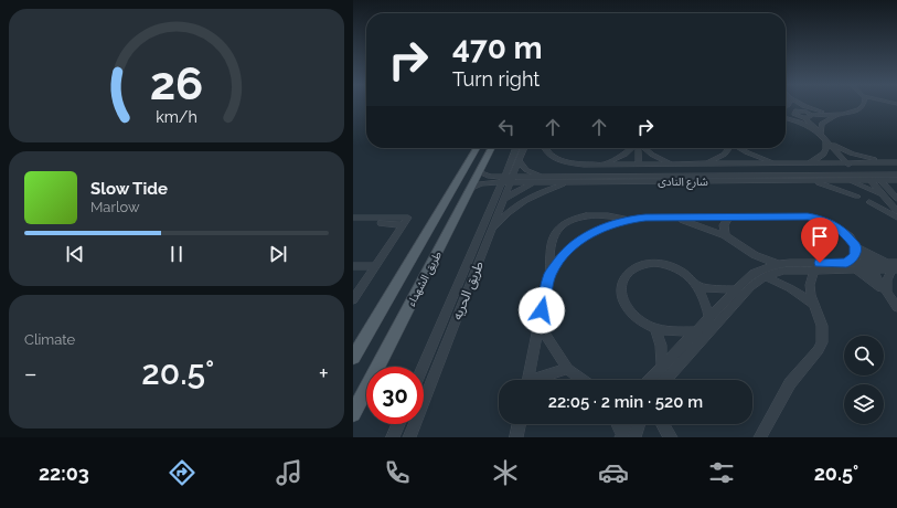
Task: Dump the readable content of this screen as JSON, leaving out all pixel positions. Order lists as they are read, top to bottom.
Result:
{
  "streets": {
    "main road": ["طريق الشهداء"],
    "street": ["شارع النادى", "طريق الحريه"]
  },
  "crossings": [
    ["شارع النادى", "طريق الشهداء"],
    ["شارع النادى", "طريق الحريه"]
  ],
  "page": {
    "turn": ["470 m", "Turn right"],
    "song": ["Slow Tide", "Marlow"],
    "tile": "Climate",
    "heat": ["−", "20.5°", "+"],
    "limit": "30",
    "trip": "22:05 · 2 min · 520 m",
    "tabs": ["22:03", "20.5°"],
    "gauge": ["26", "km/h"]
  }
}
